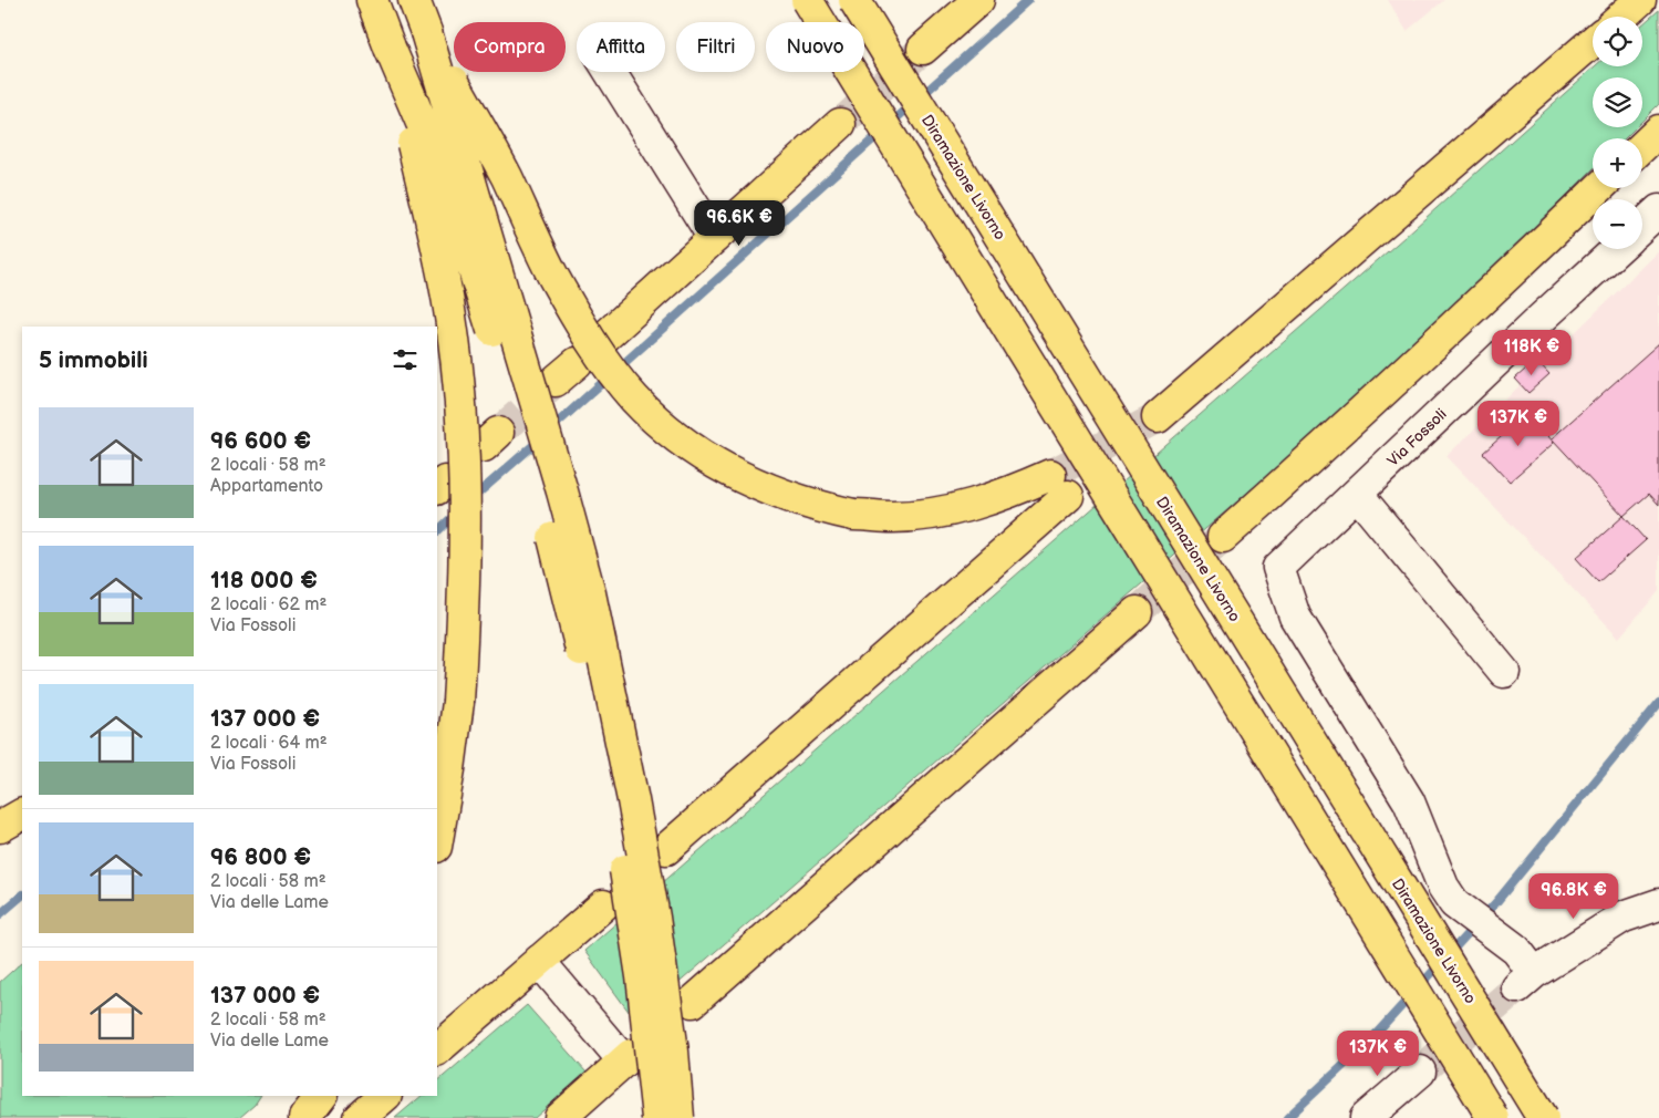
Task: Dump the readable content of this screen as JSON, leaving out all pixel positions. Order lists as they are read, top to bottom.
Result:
{
  "streets": {
    "main road": ["Diramazione Livorno"],
    "street": ["Via Fossoli"]
  },
  "page": {
    "map_buttons": ["+", "−"],
    "chip": [
      "Compra",
      "Affitta",
      "Filtri",
      "Nuovo"
    ],
    "price": [
      "96.6K €",
      "118K €",
      "137K €",
      "96.8K €",
      "137K €"
    ],
    "heading": "5 immobili",
    "list": [
      {
        "name": "96 600 €",
        "note": "2 locali · 58 m² · Appartamento"
      },
      {
        "name": "118 000 €",
        "note": "2 locali · 62 m² · Via Fossoli"
      },
      {
        "name": "137 000 €",
        "note": "2 locali · 64 m² · Via Fossoli"
      },
      {
        "name": "96 800 €",
        "note": "2 locali · 58 m² · Via delle Lame"
      },
      {
        "name": "137 000 €",
        "note": "2 locali · 58 m² · Via delle Lame"
      }
    ]
  }
}
